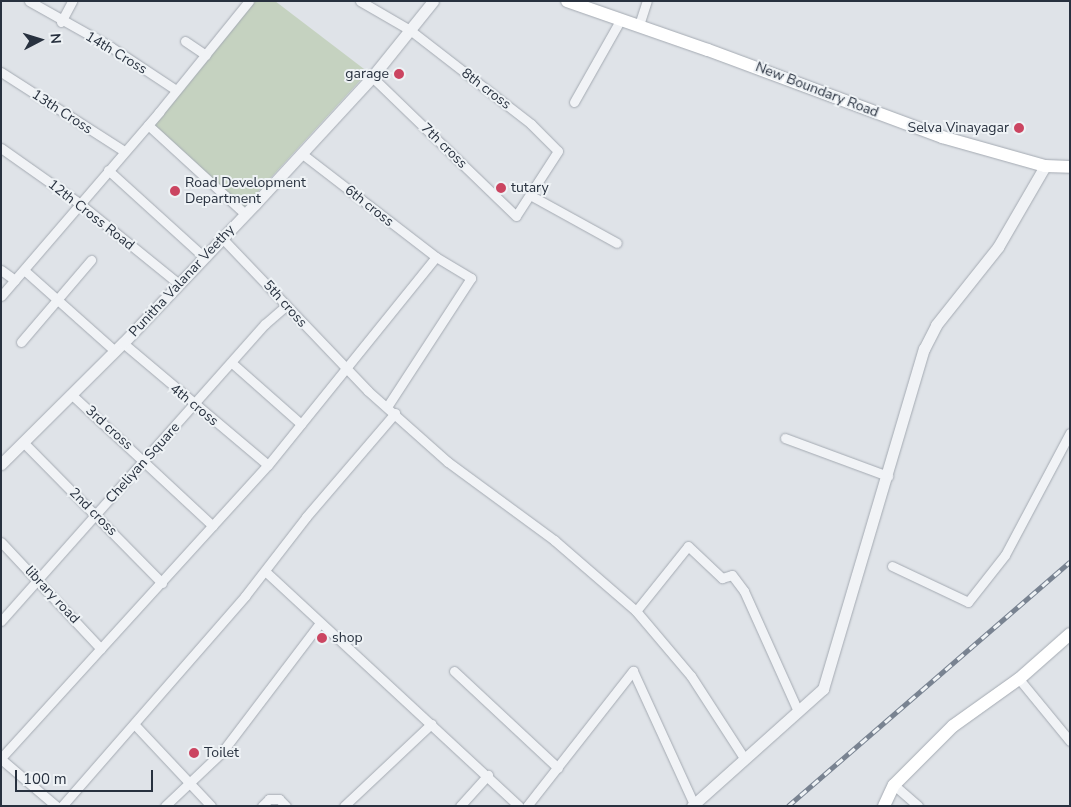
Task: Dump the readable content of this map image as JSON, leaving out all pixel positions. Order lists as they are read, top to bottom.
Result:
{
  "streets": {
    "main road": ["New Boundary Road"],
    "street": [
      "14th Cross",
      "8th cross",
      "13th Cross",
      "7th cross",
      "6th cross",
      "12th Cross Road",
      "Punitha Valanar Veethy",
      "5th cross",
      "4th cross",
      "3rd cross",
      "Cheliyan Square",
      "2nd cross",
      "library road"
    ]
  },
  "crossings": [
    ["8th cross", "7th cross"],
    ["8th cross", "Punitha Valanar Veethy"],
    ["7th cross", "Punitha Valanar Veethy"],
    ["6th cross", "Punitha Valanar Veethy"],
    ["6th cross", "5th cross"],
    ["12th Cross Road", "Punitha Valanar Veethy"],
    ["Punitha Valanar Veethy", "5th cross"],
    ["Punitha Valanar Veethy", "4th cross"],
    ["Punitha Valanar Veethy", "3rd cross"],
    ["Punitha Valanar Veethy", "2nd cross"],
    ["5th cross", "Cheliyan Square"],
    ["4th cross", "Cheliyan Square"],
    ["3rd cross", "Cheliyan Square"],
    ["Cheliyan Square", "2nd cross"],
    ["Cheliyan Square", "library road"]
  ],
  "places": [
    "garage",
    "Selva Vinayagar",
    "tutary",
    "Road Development Department",
    "shop",
    "Toilet"
  ],
  "scale_bar": "100 m",
  "north": "right"
}
